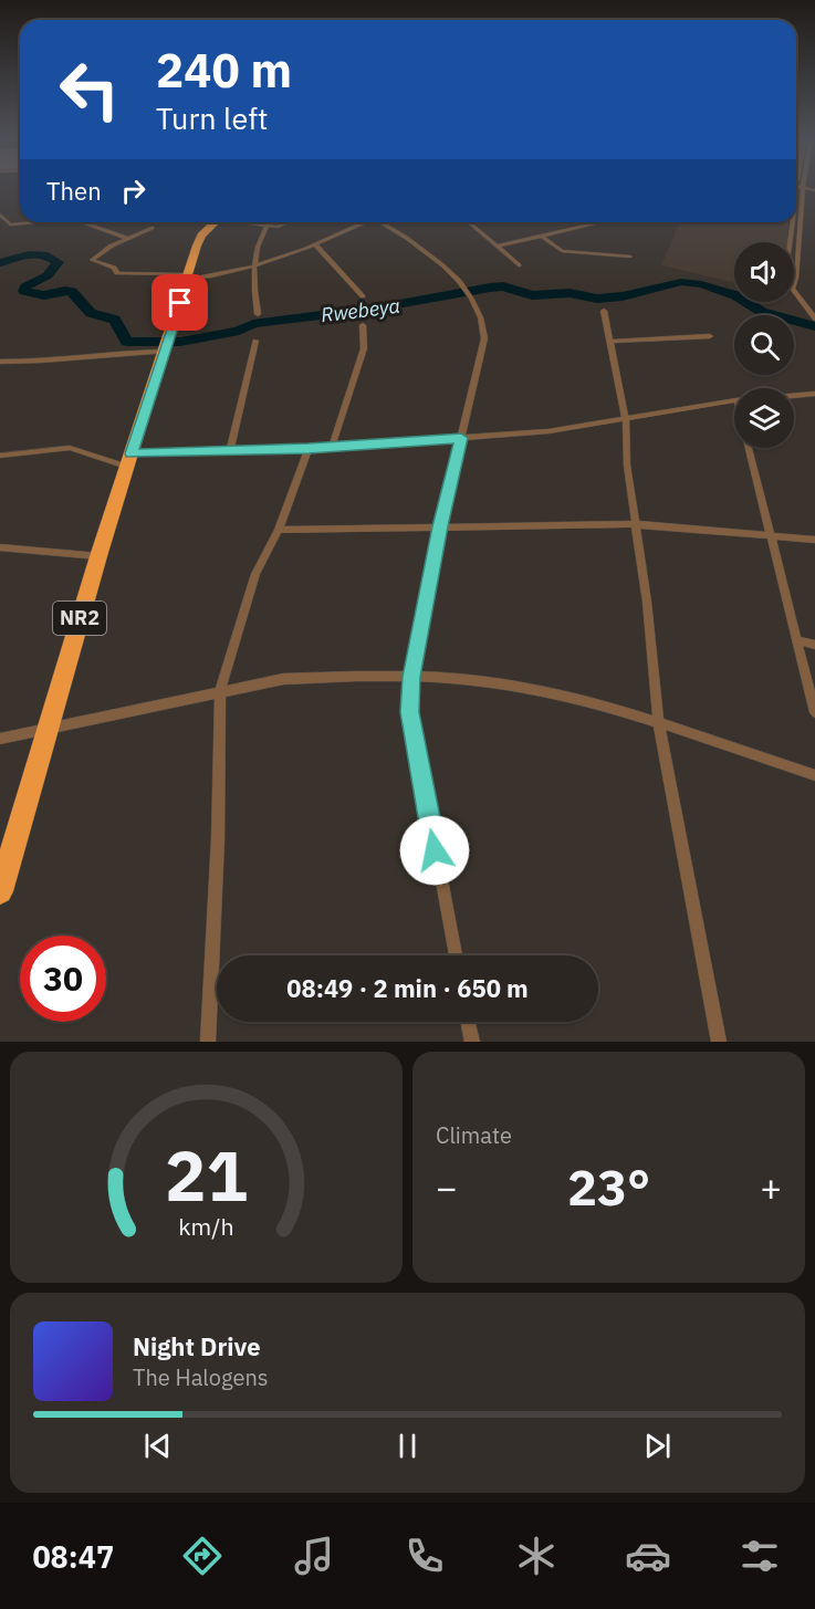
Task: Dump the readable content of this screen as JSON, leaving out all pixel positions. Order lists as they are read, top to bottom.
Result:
{
  "streets": {
    "highway": ["NR2"]
  },
  "water": ["Rwebeya"],
  "page": {
    "turn": ["240 m", "Turn left"],
    "then": "Then",
    "limit": "30",
    "trip": "08:49 · 2 min · 650 m",
    "tile": "Climate",
    "heat": ["−", "23°", "+"],
    "song": ["Night Drive", "The Halogens"],
    "tabs": "08:47",
    "gauge": ["21", "km/h"]
  }
}
